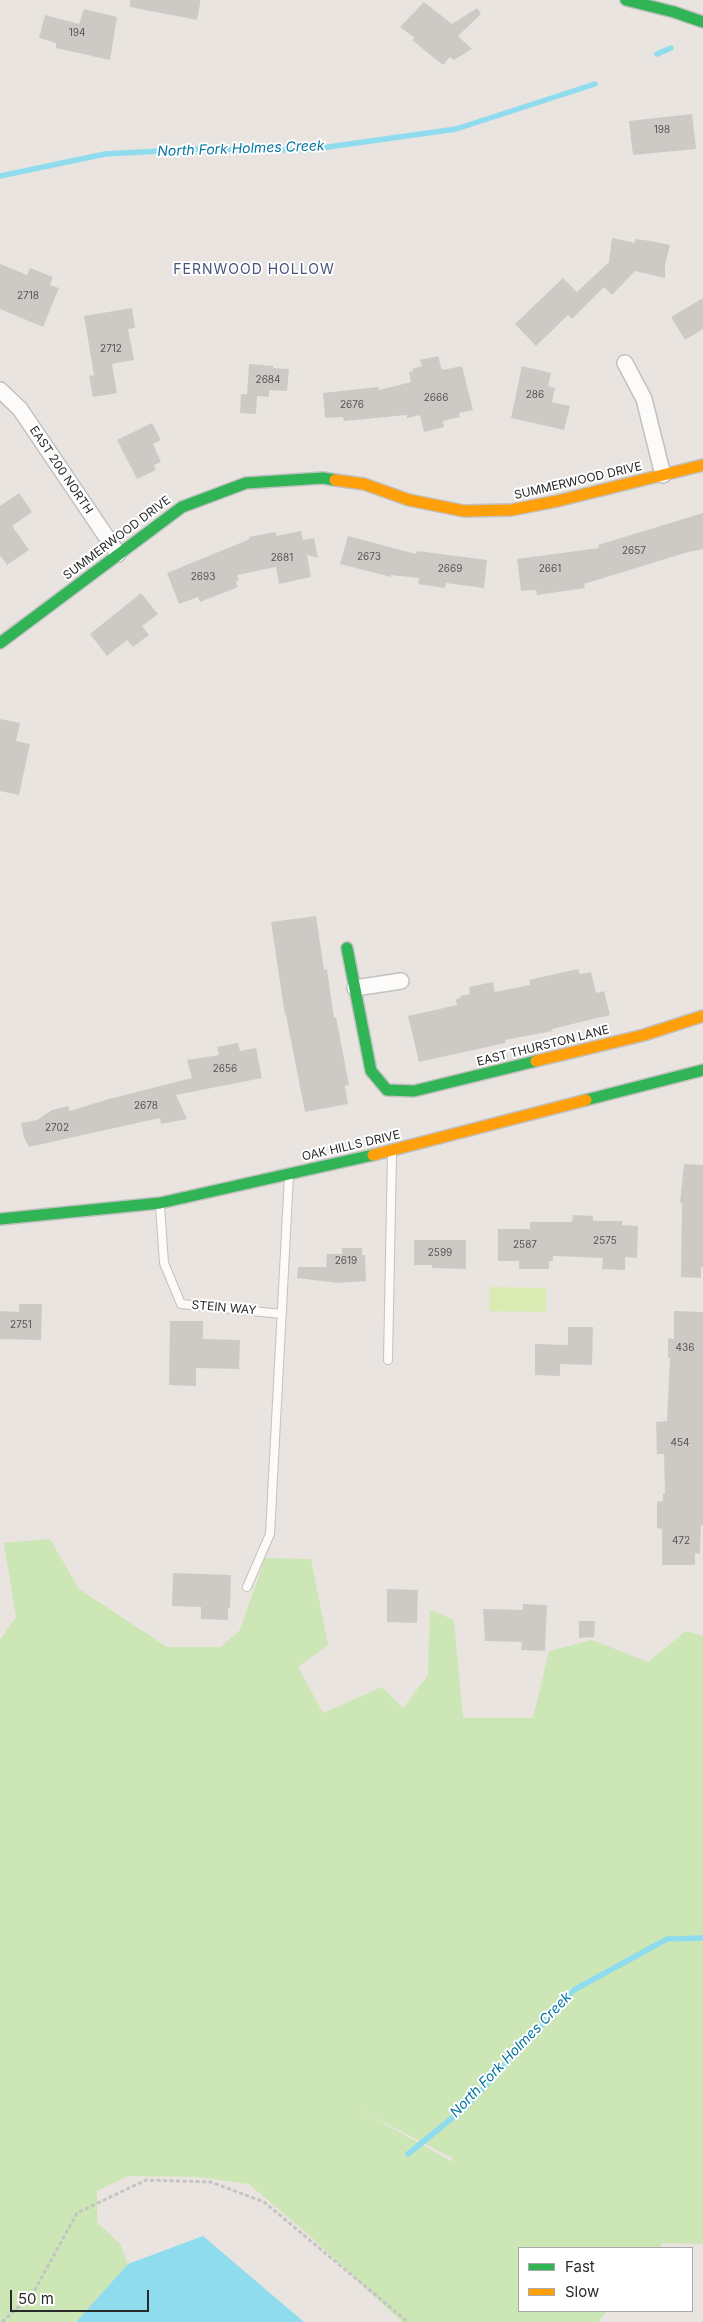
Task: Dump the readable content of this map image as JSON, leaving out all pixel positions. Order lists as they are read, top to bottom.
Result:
{
  "streets": {
    "street": [
      "EAST 200 NORTH",
      "SUMMERWOOD DRIVE",
      "EAST THURSTON LANE",
      "OAK HILLS DRIVE"
    ],
    "lane": ["STEIN WAY"]
  },
  "crossings": [
    ["EAST 200 NORTH", "SUMMERWOOD DRIVE"],
    ["OAK HILLS DRIVE", "STEIN WAY"]
  ],
  "districts": ["FERNWOOD HOLLOW"],
  "water": ["North Fork Holmes Creek"],
  "house_numbers": [
    "194",
    "198",
    "2718",
    "2712",
    "2684",
    "286",
    "2666",
    "2676",
    "2657",
    "2673",
    "2681",
    "2669",
    "2661",
    "2693",
    "2656",
    "2678",
    "2702",
    "2575",
    "2587",
    "2599",
    "2619",
    "2751",
    "436",
    "454",
    "472"
  ],
  "legend": ["Fast", "Slow"],
  "scale_bar": "50 m"
}
